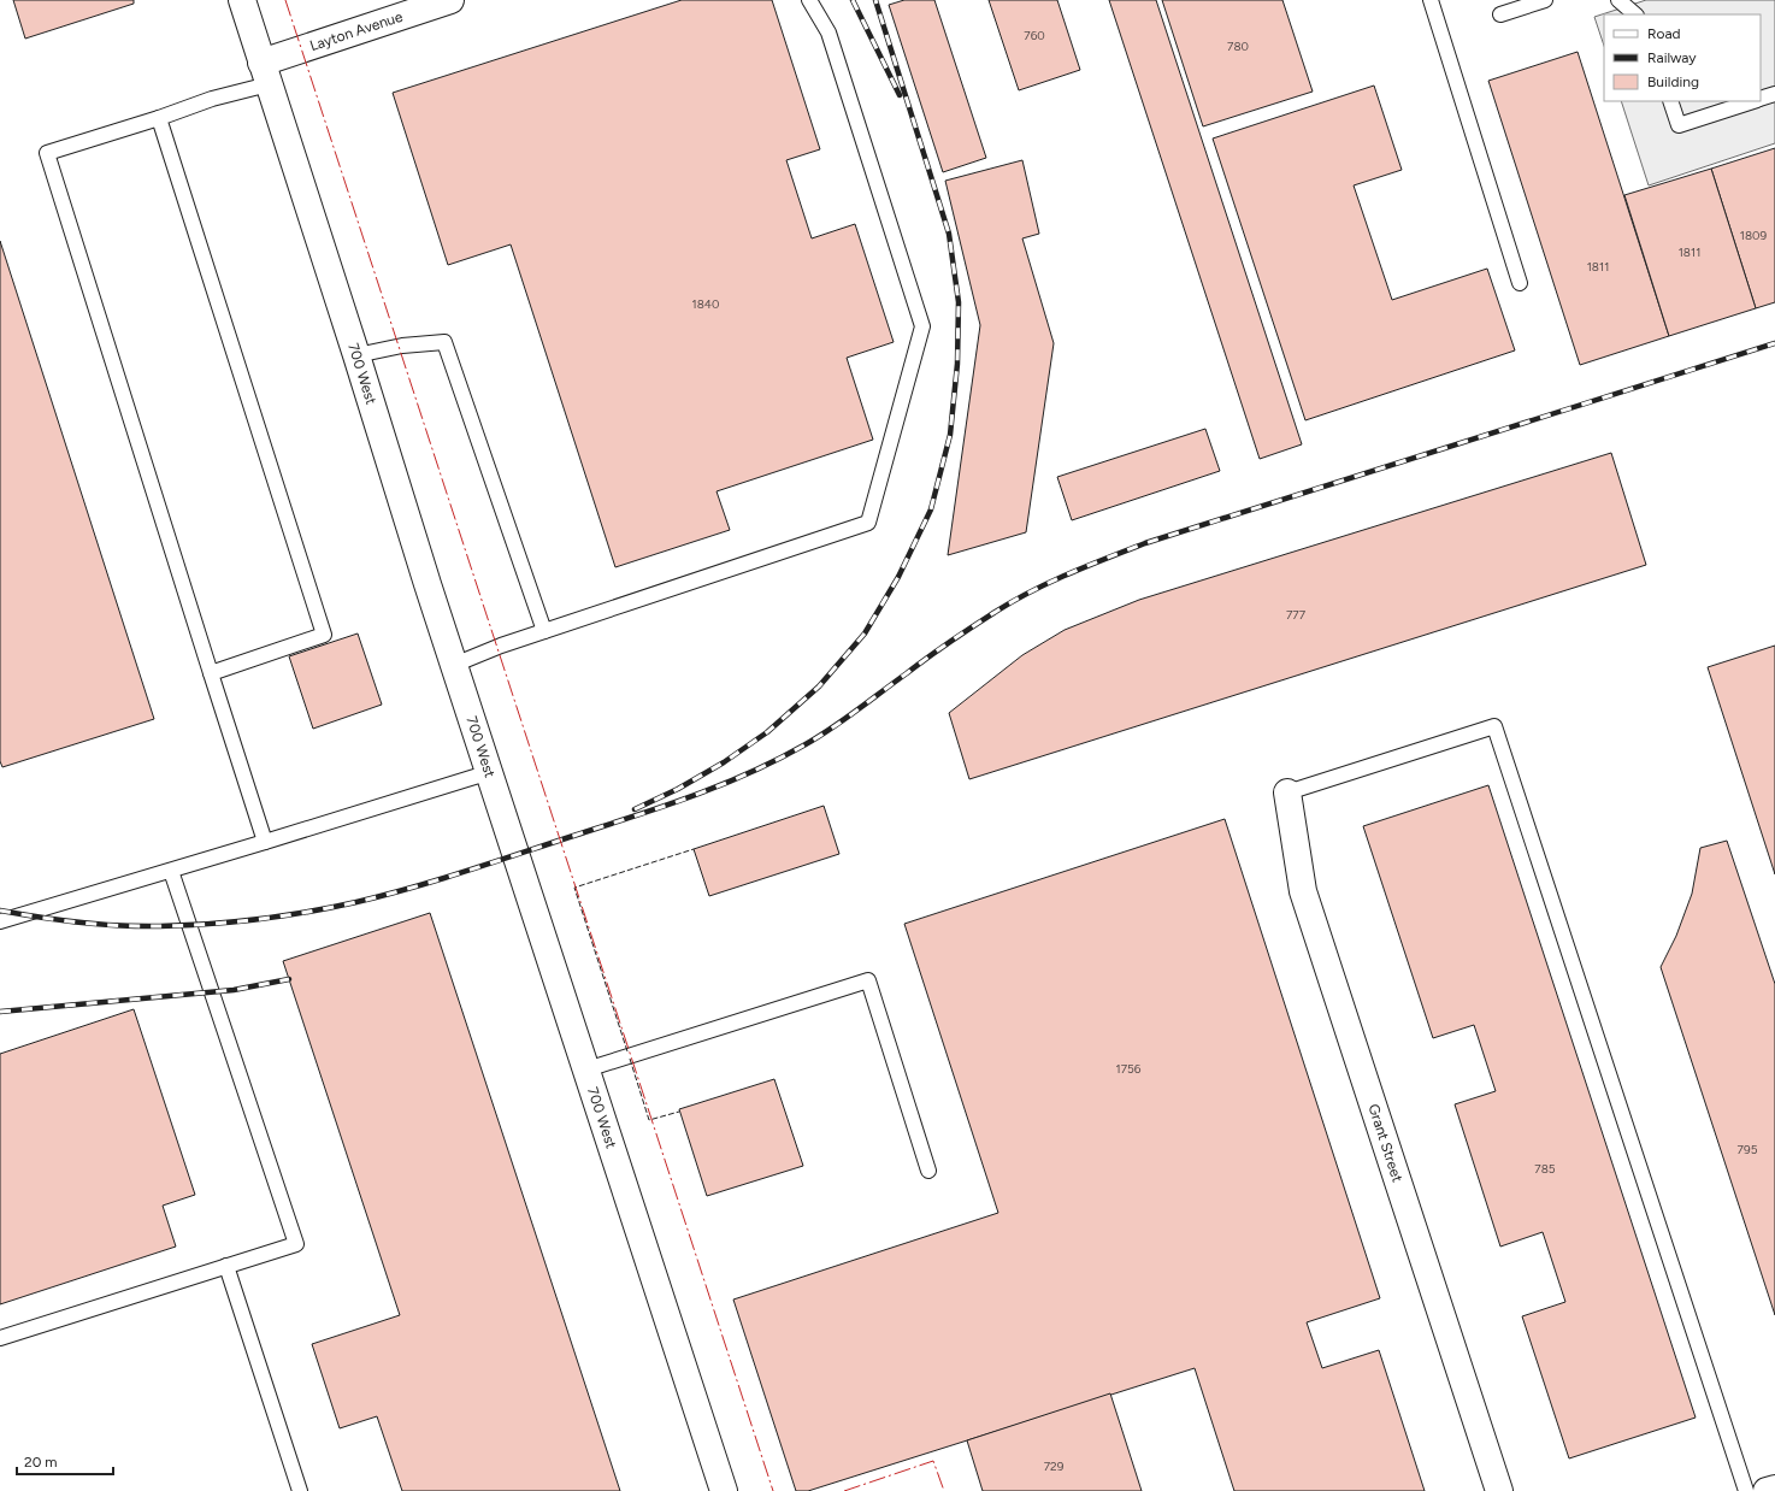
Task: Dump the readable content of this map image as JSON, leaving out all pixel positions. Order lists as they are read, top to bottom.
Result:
{
  "streets": {
    "street": ["Layton Avenue", "700 West", "Grant Street"]
  },
  "crossings": [
    ["Layton Avenue", "700 West"]
  ],
  "house_numbers": [
    "760",
    "780",
    "1809",
    "1811",
    "1811",
    "1840",
    "777",
    "1756",
    "795",
    "785",
    "729"
  ],
  "legend": ["Road", "Railway", "Building"],
  "scale_bar": "20 m"
}
